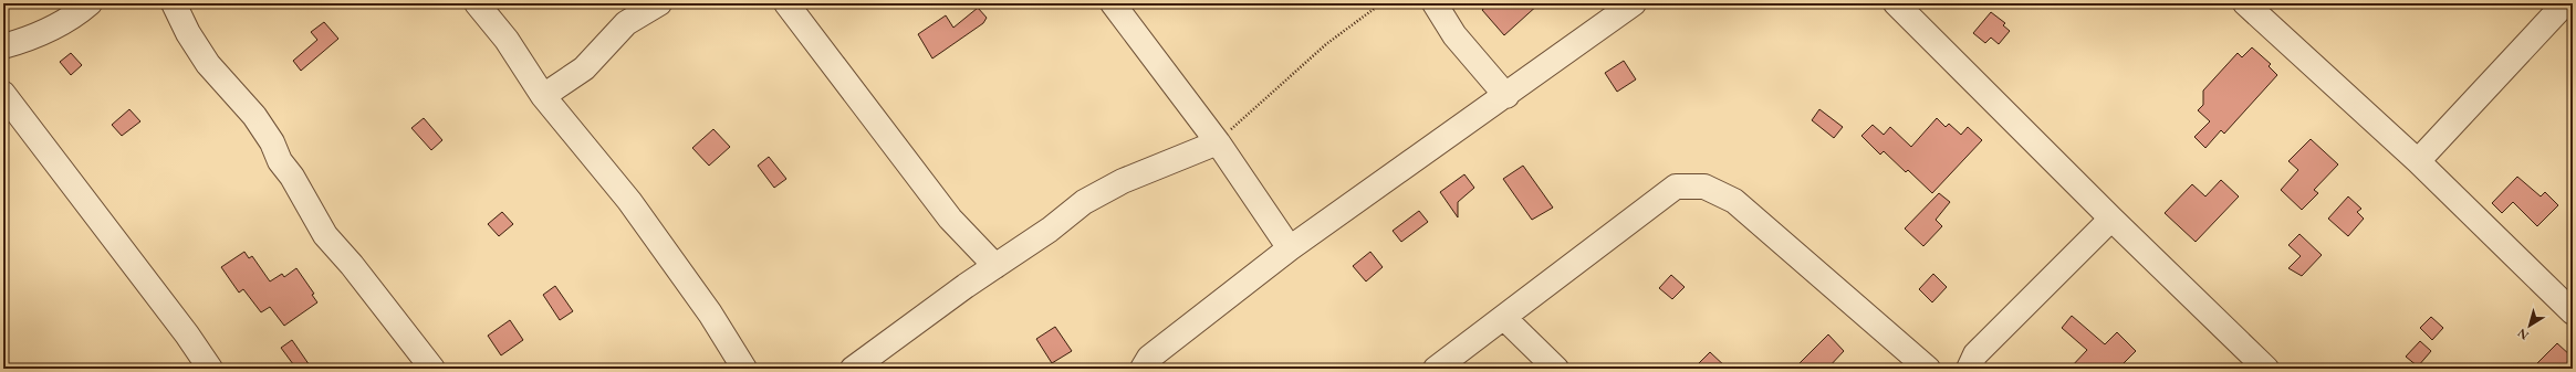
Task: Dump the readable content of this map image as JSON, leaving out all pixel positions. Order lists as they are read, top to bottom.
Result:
{
  "north": "bottom left"
}
